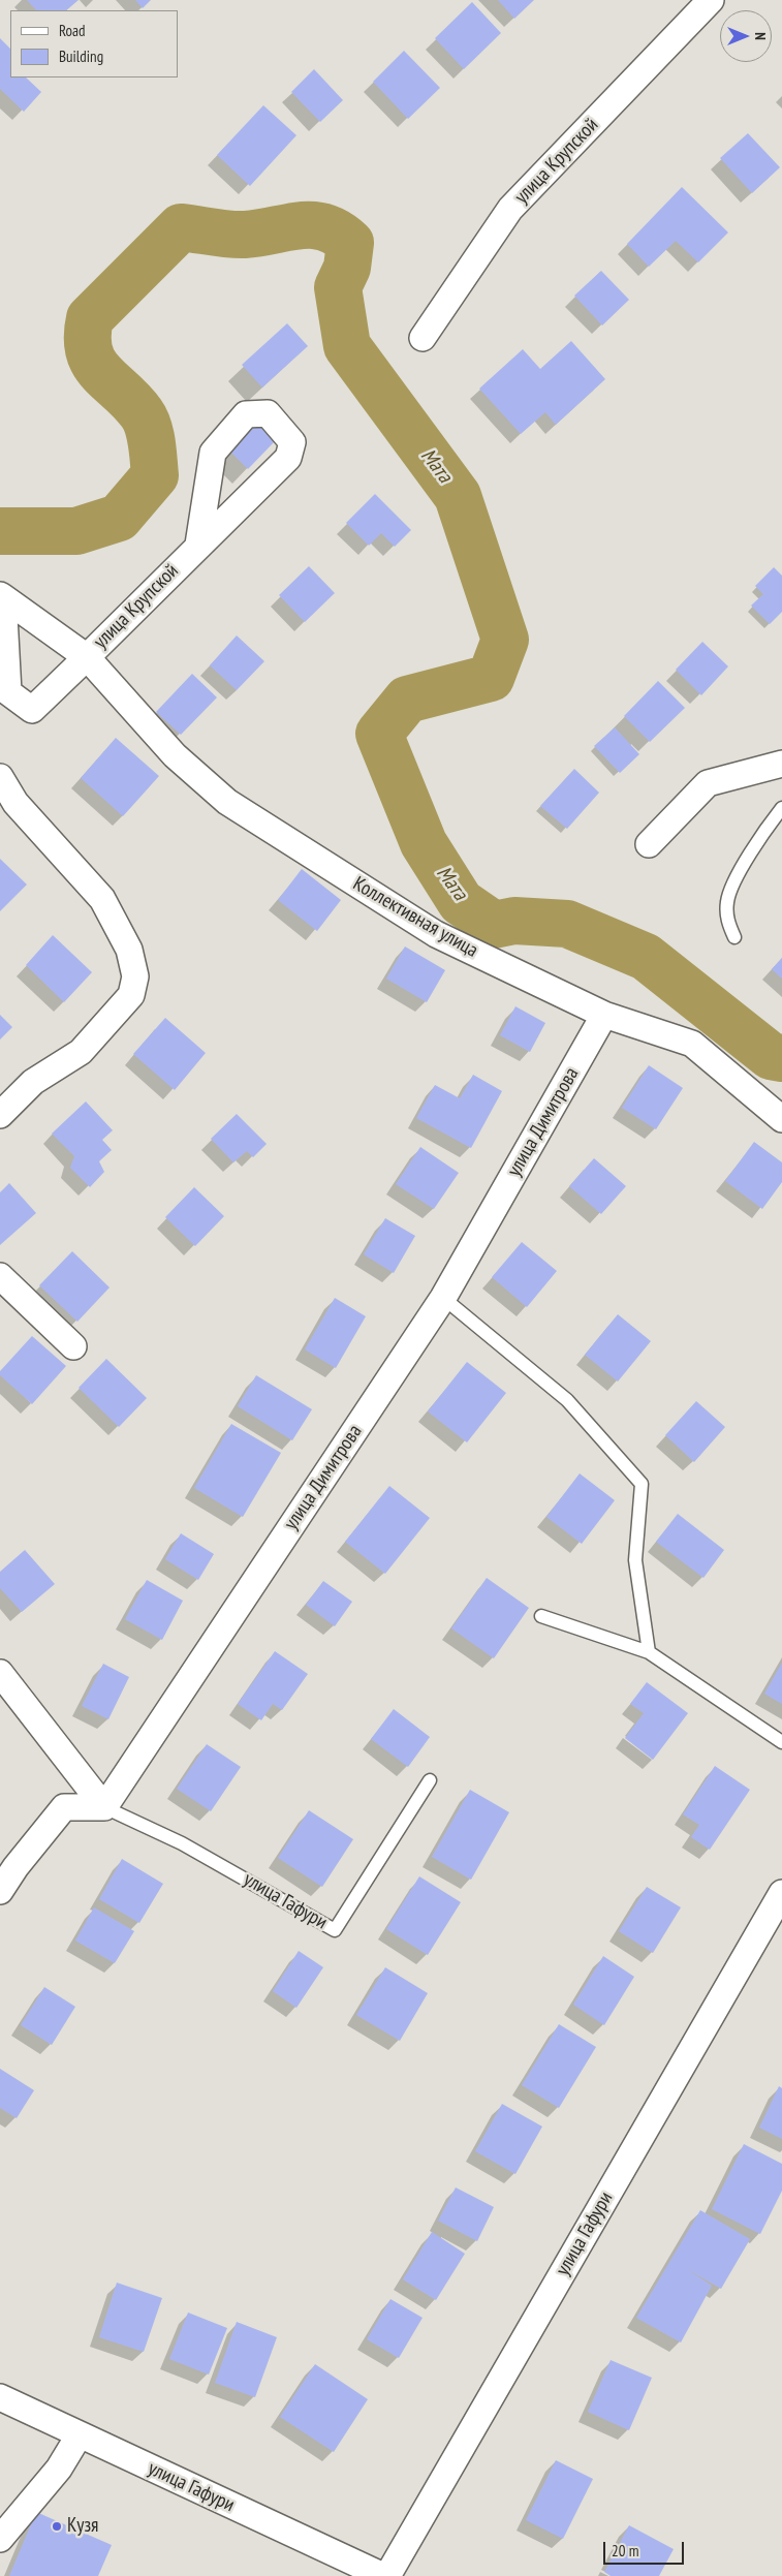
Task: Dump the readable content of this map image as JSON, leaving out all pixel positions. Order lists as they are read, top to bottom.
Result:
{
  "streets": {
    "street": [
      "улица Крупской",
      "Коллективная улица",
      "улица Димитрова",
      "улица Гафури"
    ]
  },
  "crossings": [
    ["улица Крупской", "Коллективная улица"],
    ["Коллективная улица", "улица Димитрова"],
    ["улица Димитрова", "улица Гафури"]
  ],
  "water": ["Мата"],
  "places": ["Кузя"],
  "legend": ["Road", "Building"],
  "scale_bar": "20 m",
  "north": "right"
}
